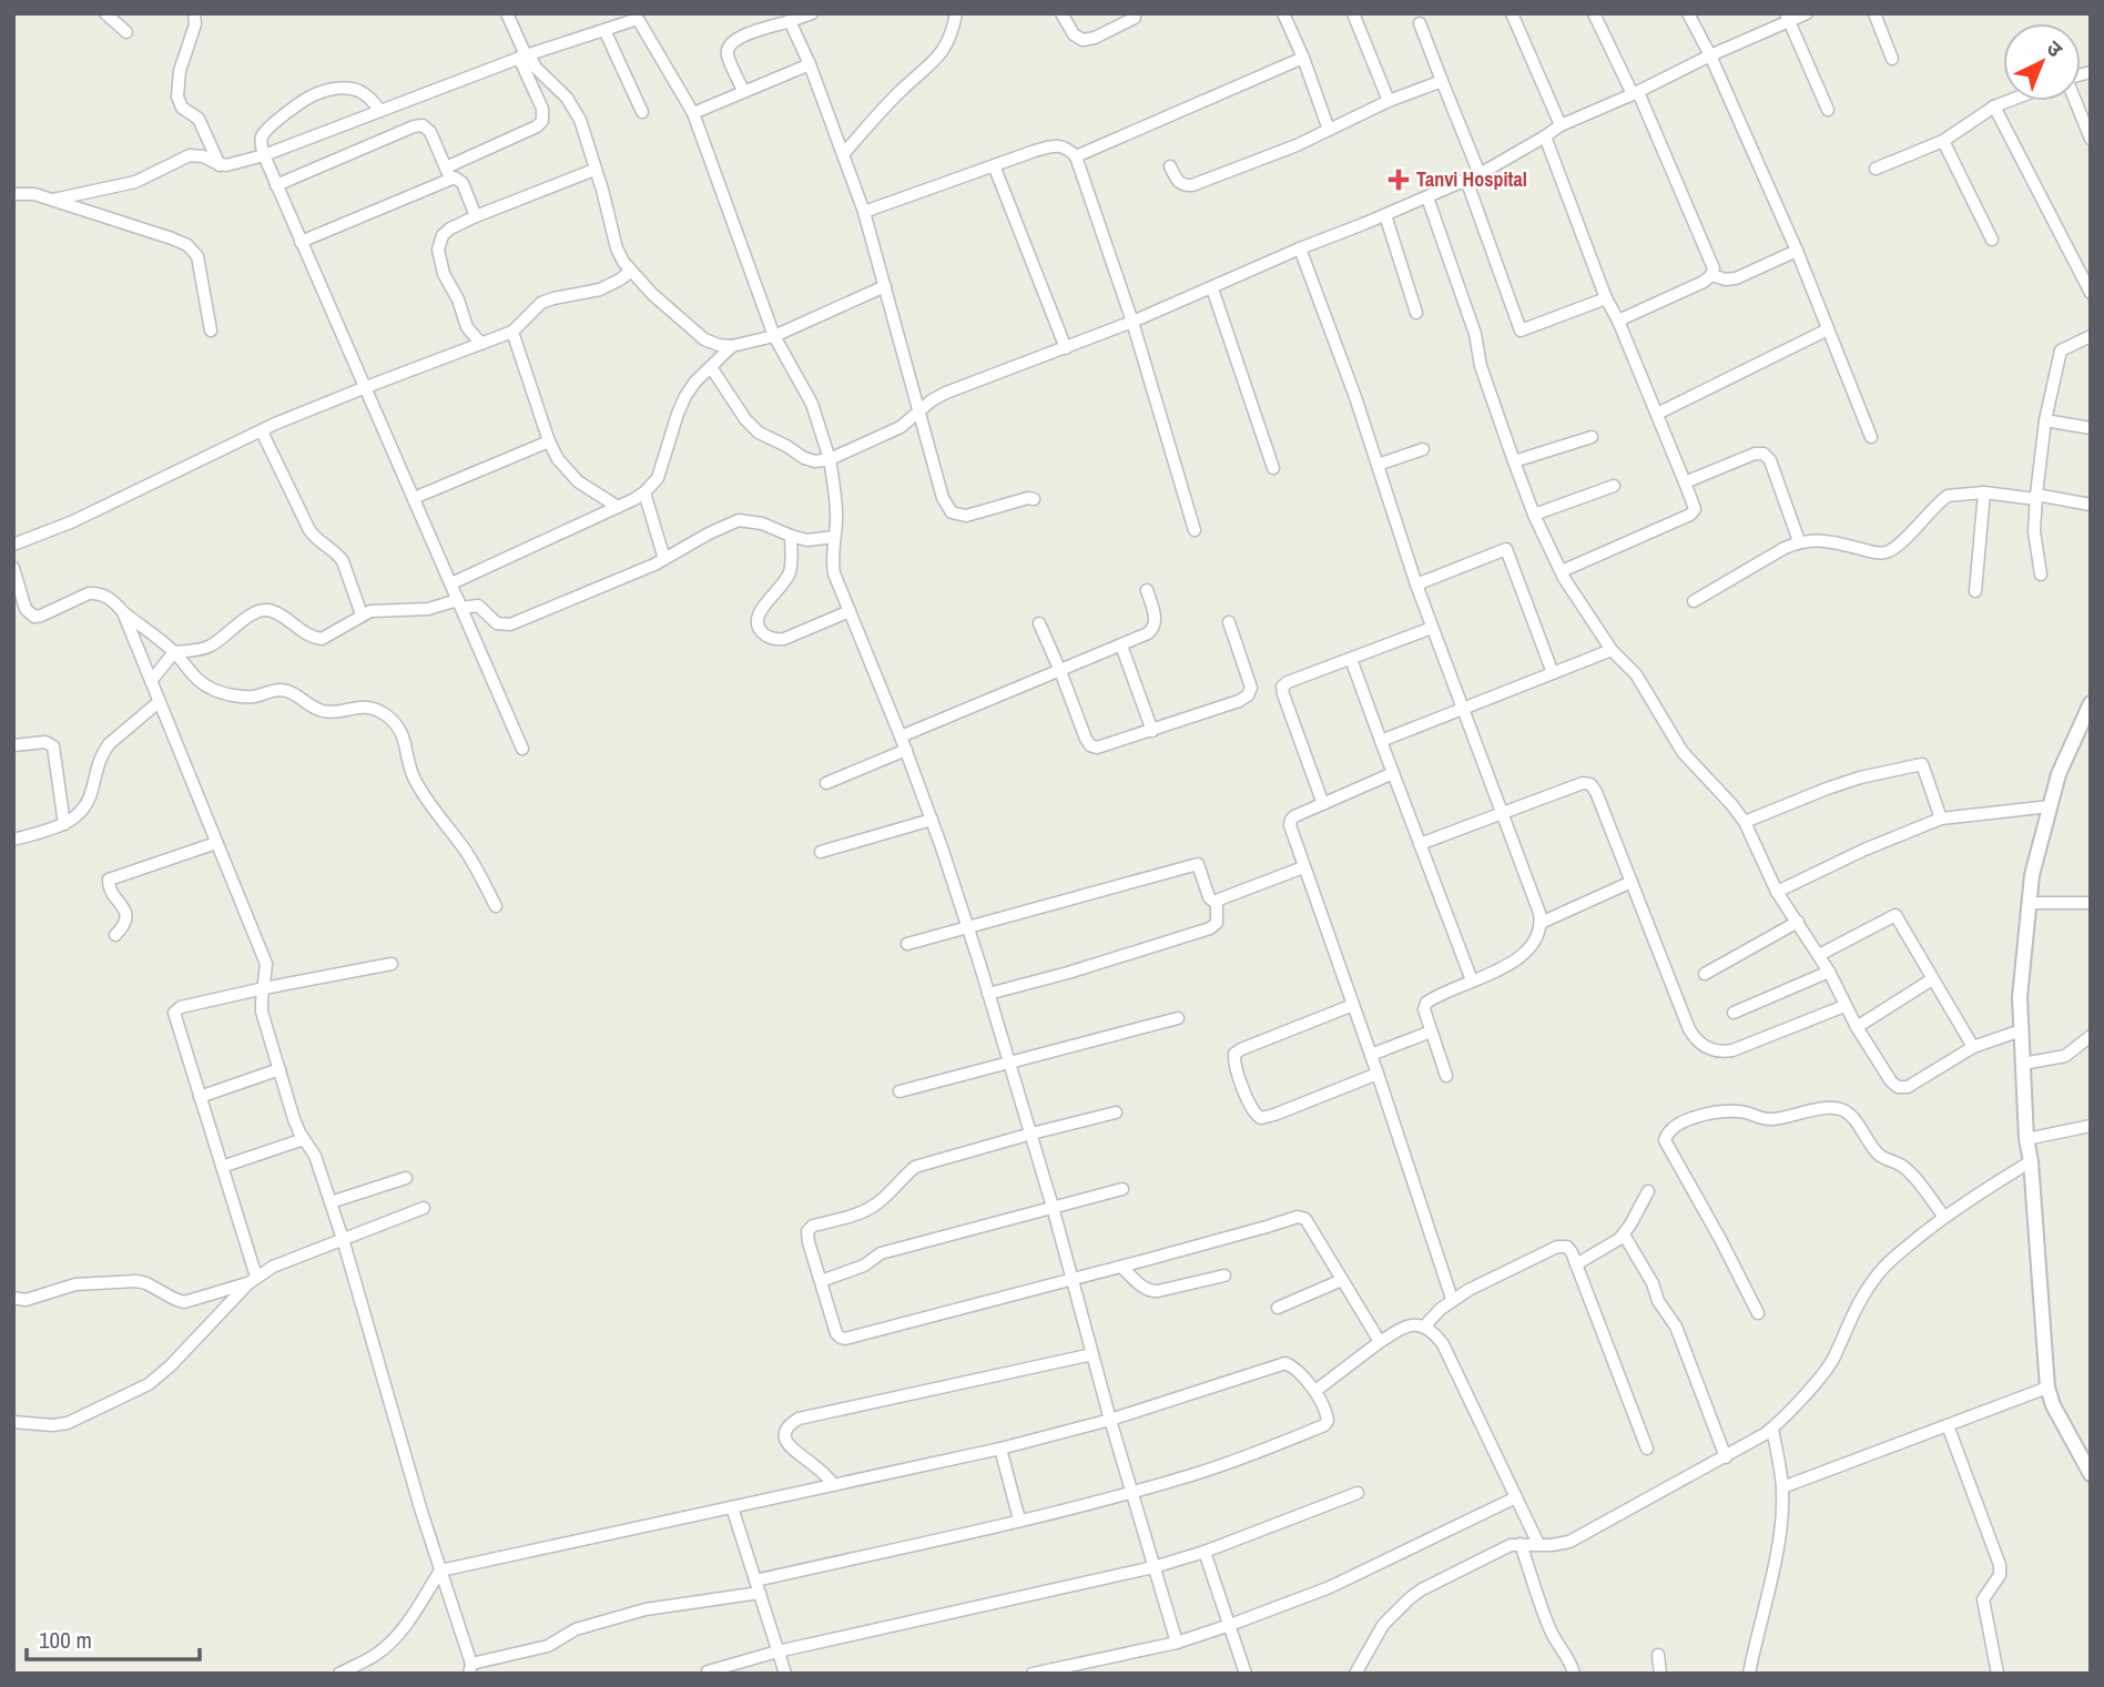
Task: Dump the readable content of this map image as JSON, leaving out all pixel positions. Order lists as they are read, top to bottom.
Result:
{
  "places": {
    "health": ["Tanvi Hospital"]
  },
  "scale_bar": "100 m",
  "north": "top right"
}
